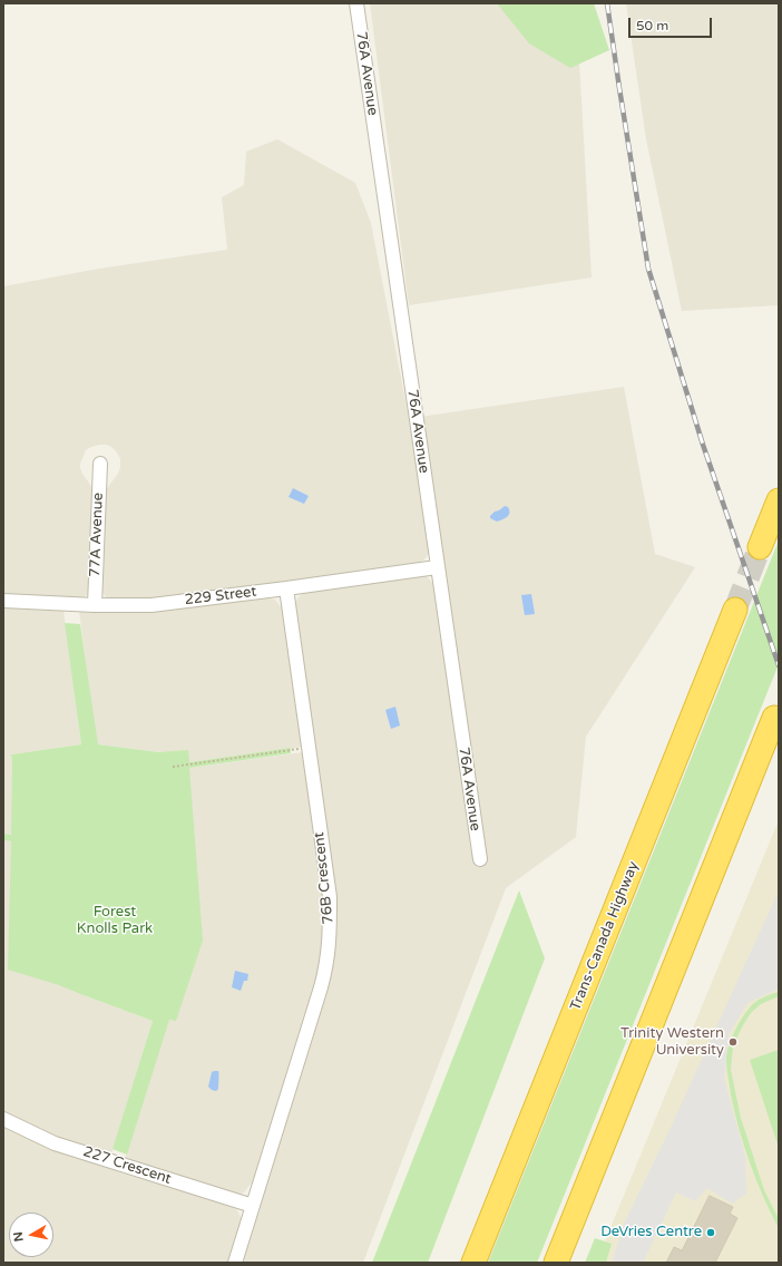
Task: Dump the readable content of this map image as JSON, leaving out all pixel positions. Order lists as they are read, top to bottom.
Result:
{
  "streets": {
    "highway": ["Trans-Canada Highway"],
    "street": [
      "76A Avenue",
      "77A Avenue",
      "229 Street",
      "76B Crescent",
      "227 Crescent"
    ]
  },
  "crossings": [
    ["76A Avenue", "229 Street"],
    ["77A Avenue", "229 Street"],
    ["229 Street", "76B Crescent"],
    ["76B Crescent", "227 Crescent"]
  ],
  "parks": ["Forest Knolls Park"],
  "places": ["Trinity Western University", "DeVries Centre"],
  "scale_bar": "50 m",
  "north": "left"
}
